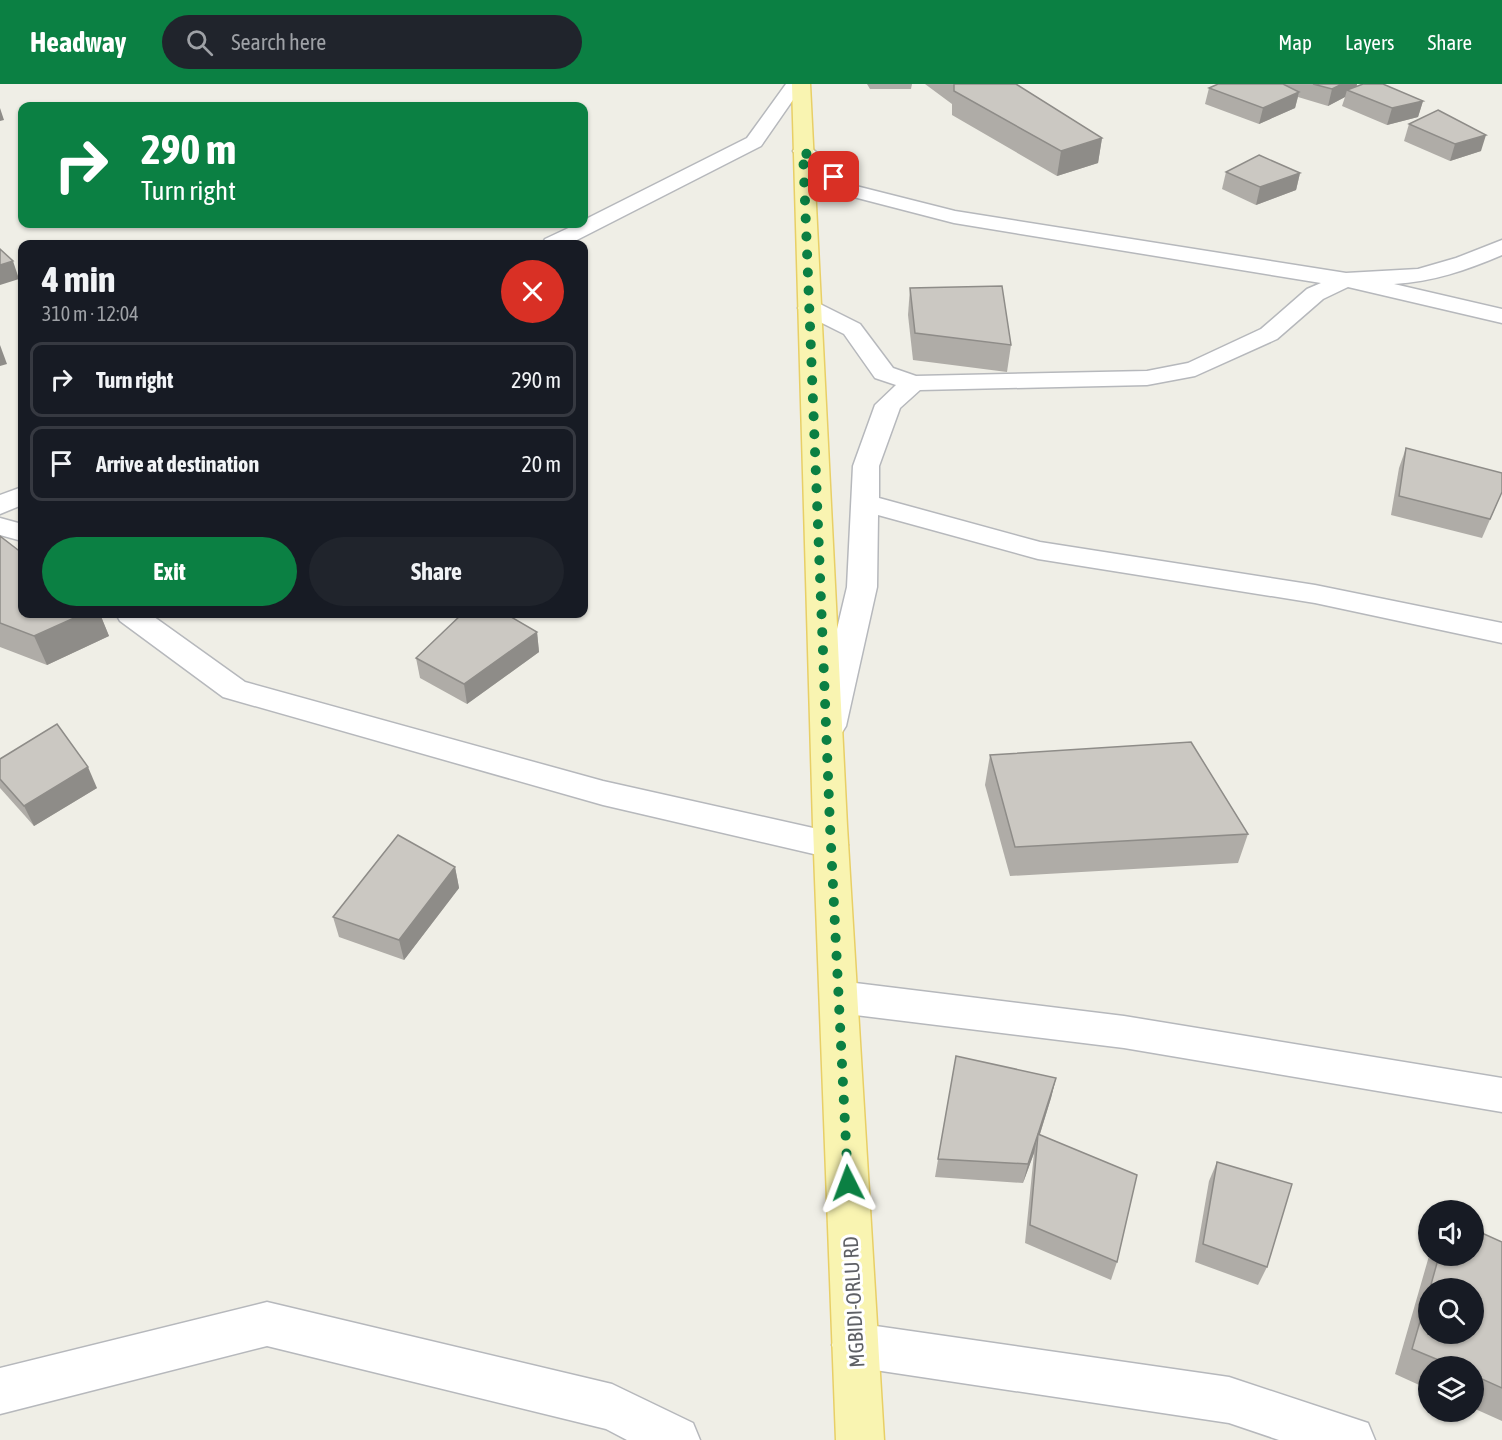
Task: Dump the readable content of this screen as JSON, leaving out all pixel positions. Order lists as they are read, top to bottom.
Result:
{
  "streets": {
    "main road": ["MGBIDI-ORLU RD"]
  },
  "page": {
    "header": "Headway",
    "search": "Search here",
    "nav": ["Map", "Layers", "Share"],
    "turn": ["290 m", "Turn right"],
    "heading": ["4 min", "310 m · 12:04"],
    "list": [
      {
        "name": "Turn right",
        "value": "290 m"
      },
      {
        "name": "Arrive at destination",
        "value": "20 m"
      }
    ],
    "buttons": ["Exit", "Share"]
  }
}
